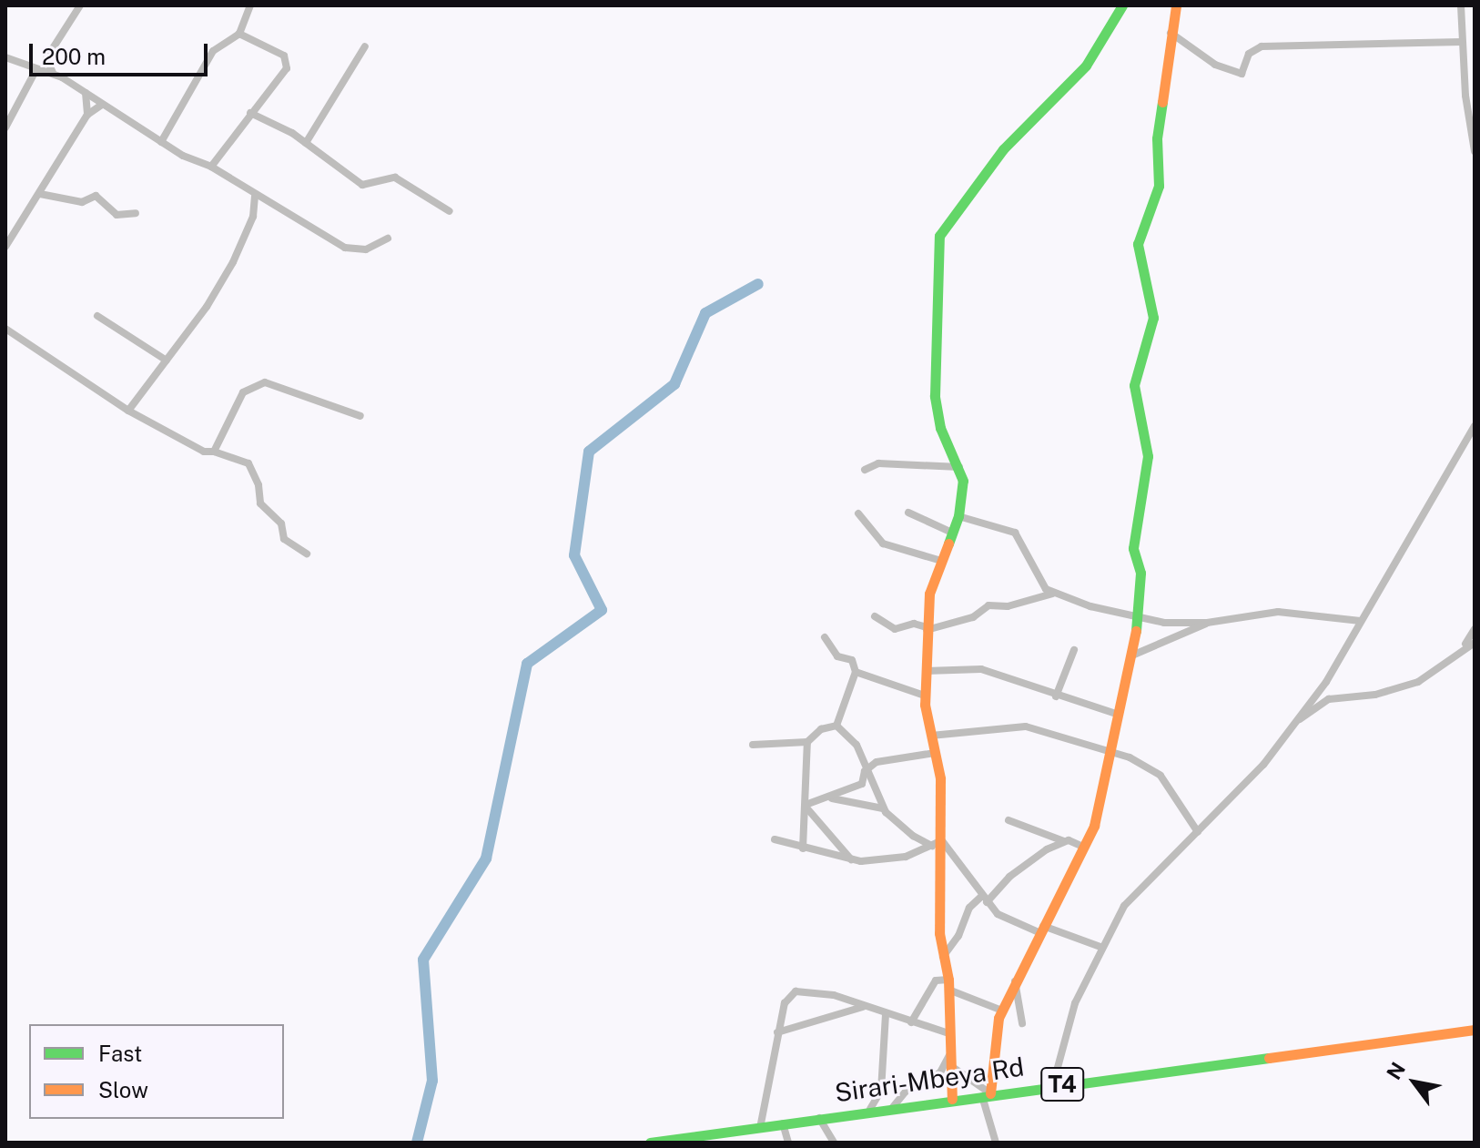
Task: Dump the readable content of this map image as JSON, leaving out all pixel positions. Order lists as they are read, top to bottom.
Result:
{
  "streets": {
    "main road": ["Sirari-Mbeya Rd", "T4"]
  },
  "legend": ["Fast", "Slow"],
  "scale_bar": "200 m",
  "north": "top left"
}
